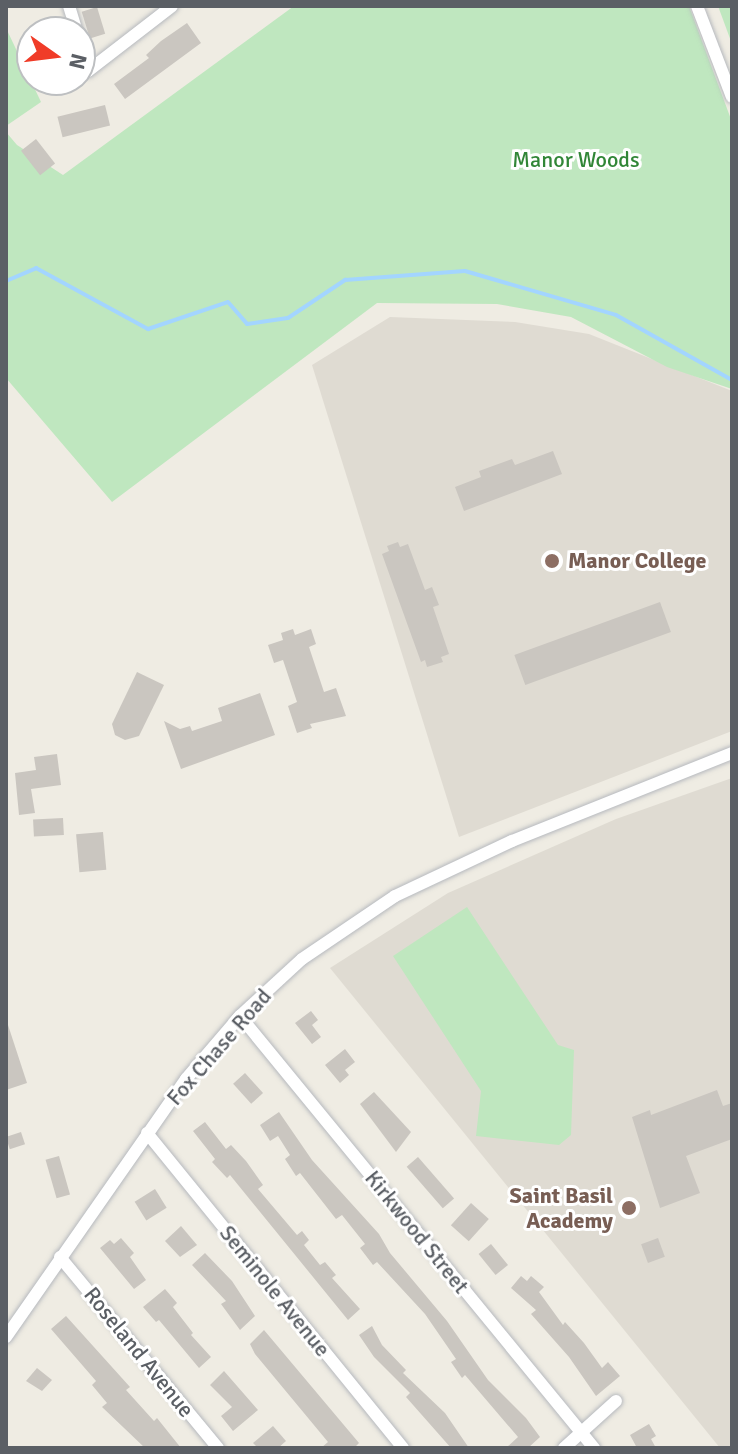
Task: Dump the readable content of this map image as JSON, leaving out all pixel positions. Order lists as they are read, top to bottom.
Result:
{
  "streets": {
    "street": [
      "Fox Chase Road",
      "Kirkwood Street",
      "Seminole Avenue",
      "Roseland Avenue"
    ]
  },
  "crossings": [
    ["Fox Chase Road", "Kirkwood Street"],
    ["Fox Chase Road", "Seminole Avenue"],
    ["Fox Chase Road", "Roseland Avenue"]
  ],
  "parks": ["Manor Woods"],
  "places": ["Manor College", "Saint Basil Academy"],
  "north": "right"
}
